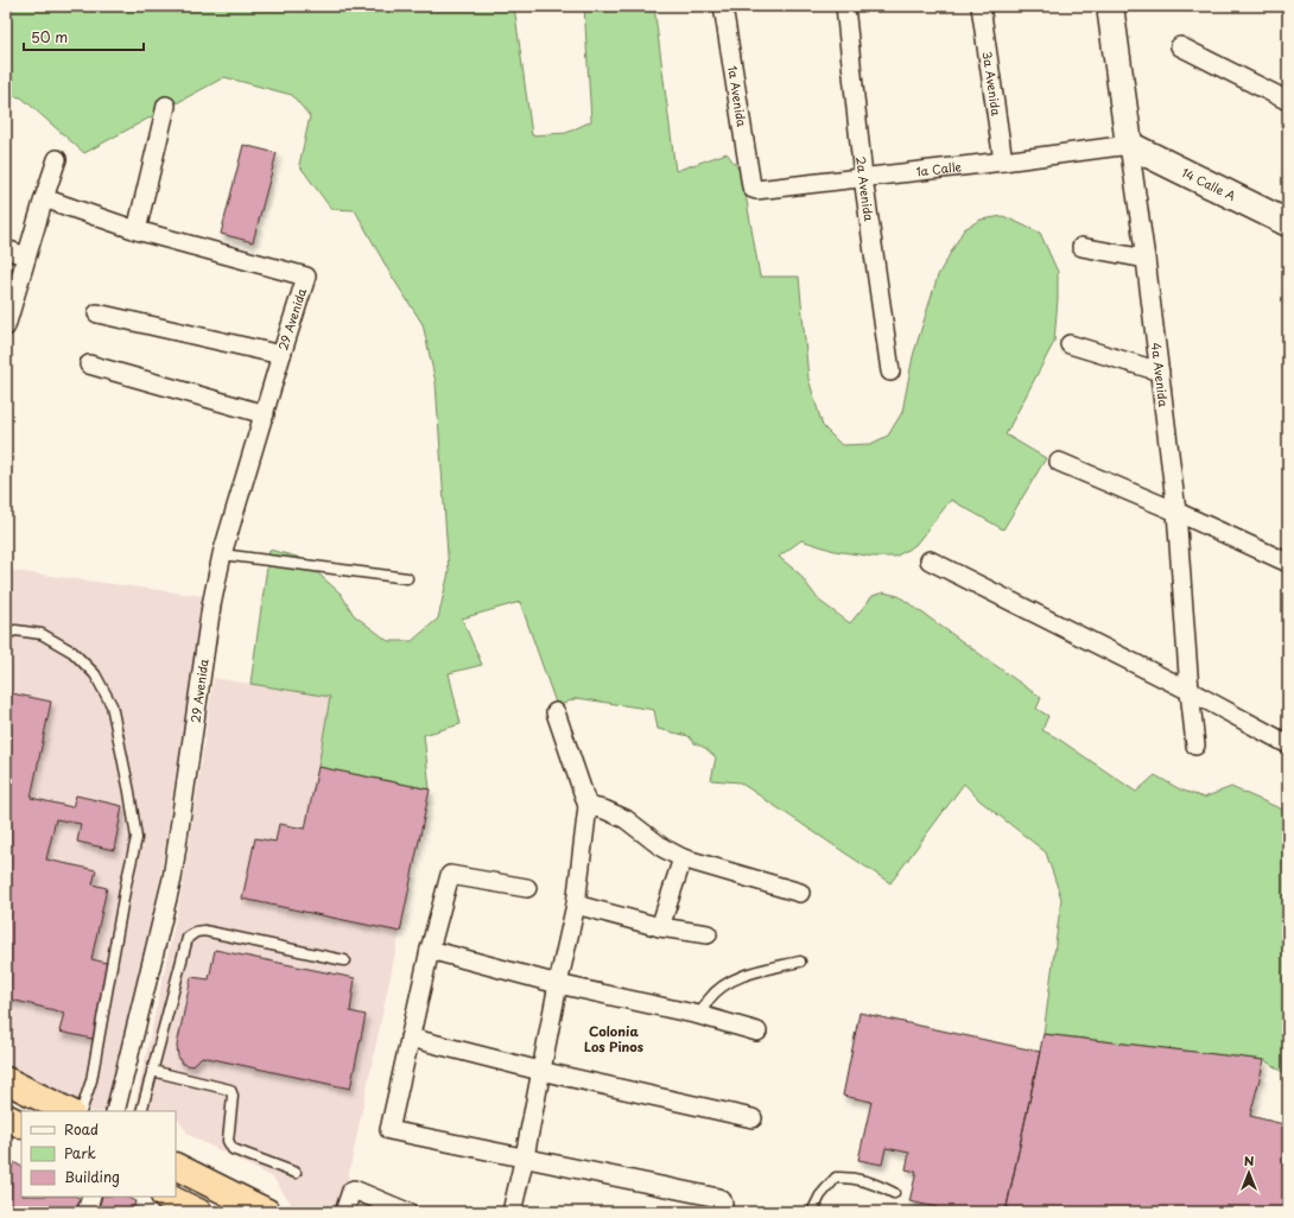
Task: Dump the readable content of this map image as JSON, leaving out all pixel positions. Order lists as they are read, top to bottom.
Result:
{
  "streets": {
    "street": [
      "3a Avenida",
      "1a Avenida",
      "1a Calle",
      "14 Calle A",
      "2a Avenida",
      "29 Avenida",
      "4a Avenida"
    ]
  },
  "crossings": [
    ["3a Avenida", "1a Calle"],
    ["1a Avenida", "1a Calle"],
    ["1a Calle", "14 Calle A"],
    ["1a Calle", "2a Avenida"],
    ["1a Calle", "4a Avenida"],
    ["14 Calle A", "4a Avenida"]
  ],
  "districts": ["Colonia Los Pinos"],
  "legend": ["Road", "Park", "Building"],
  "scale_bar": "50 m",
  "north": "top"
}
